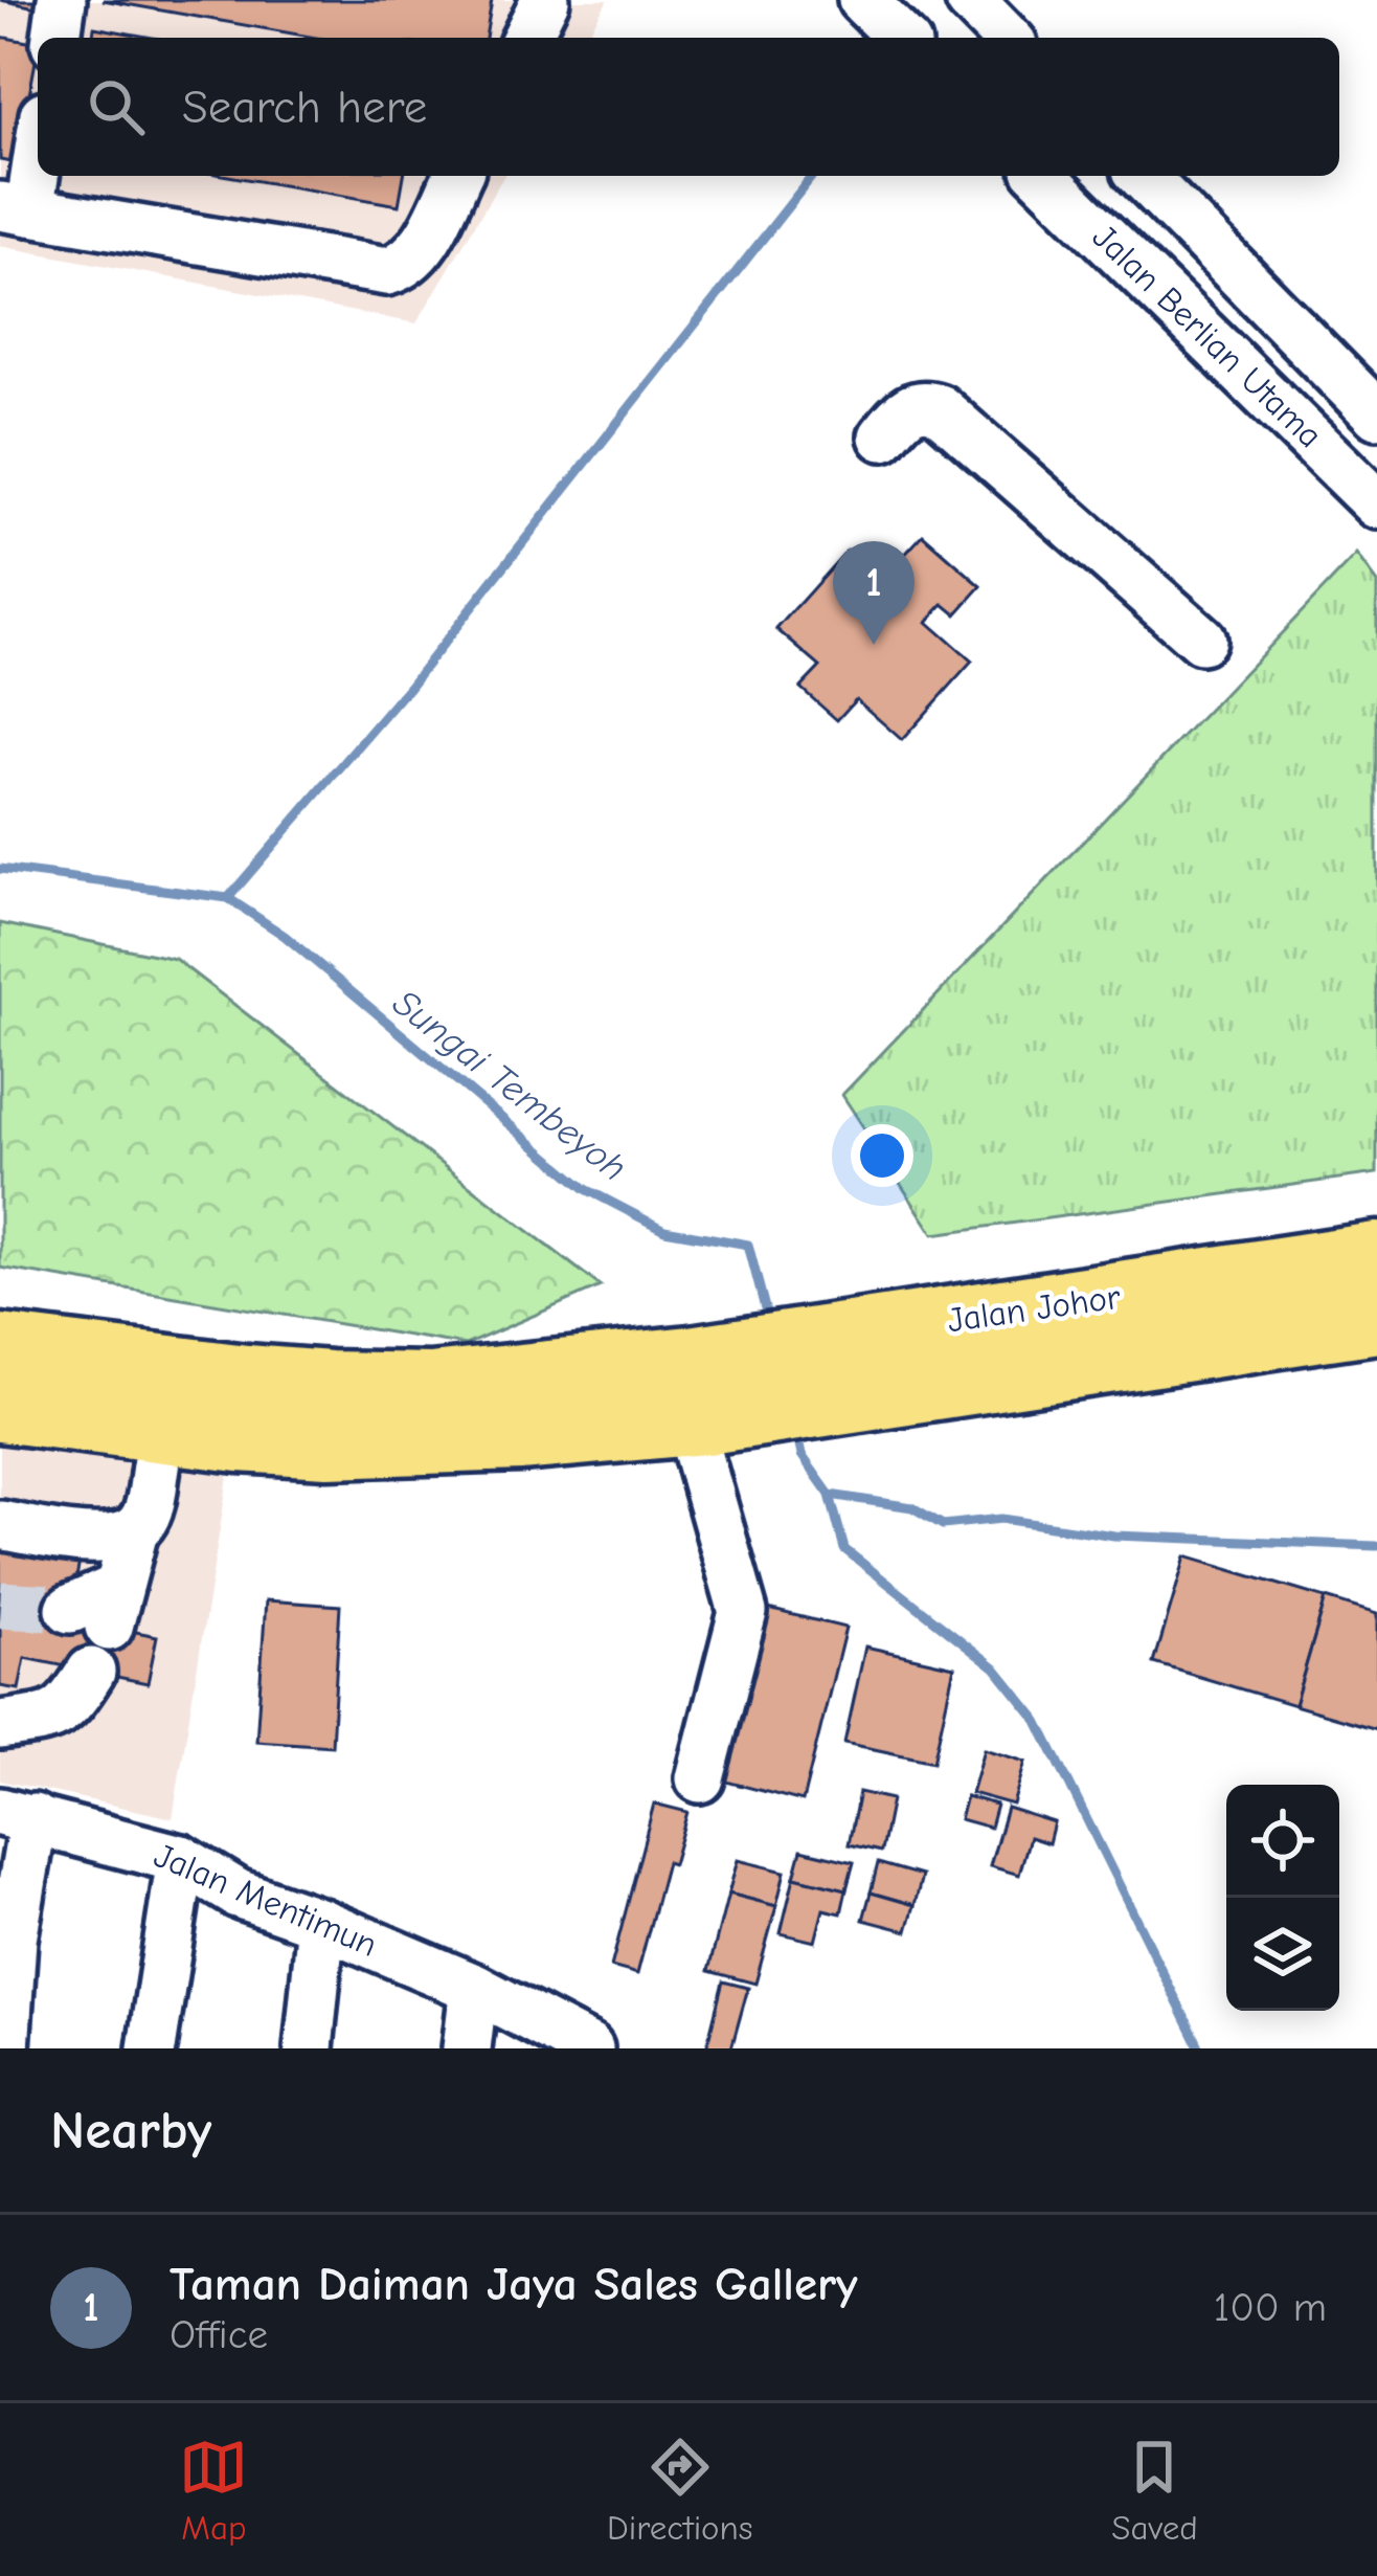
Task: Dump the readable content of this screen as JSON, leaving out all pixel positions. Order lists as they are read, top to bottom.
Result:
{
  "streets": {
    "highway": ["Jalan Johor"],
    "street": ["Jalan Berlian Utama", "Jalan Mentimun"]
  },
  "water": ["Sungai Tembeyoh"],
  "page": {
    "search": "Search here",
    "pins": "1",
    "heading": "Nearby",
    "list": [
      {
        "mark": "1",
        "name": "Taman Daiman Jaya Sales Gallery",
        "note": "Office",
        "value": "100 m"
      }
    ],
    "nav": ["Map", "Directions", "Saved"]
  }
}
